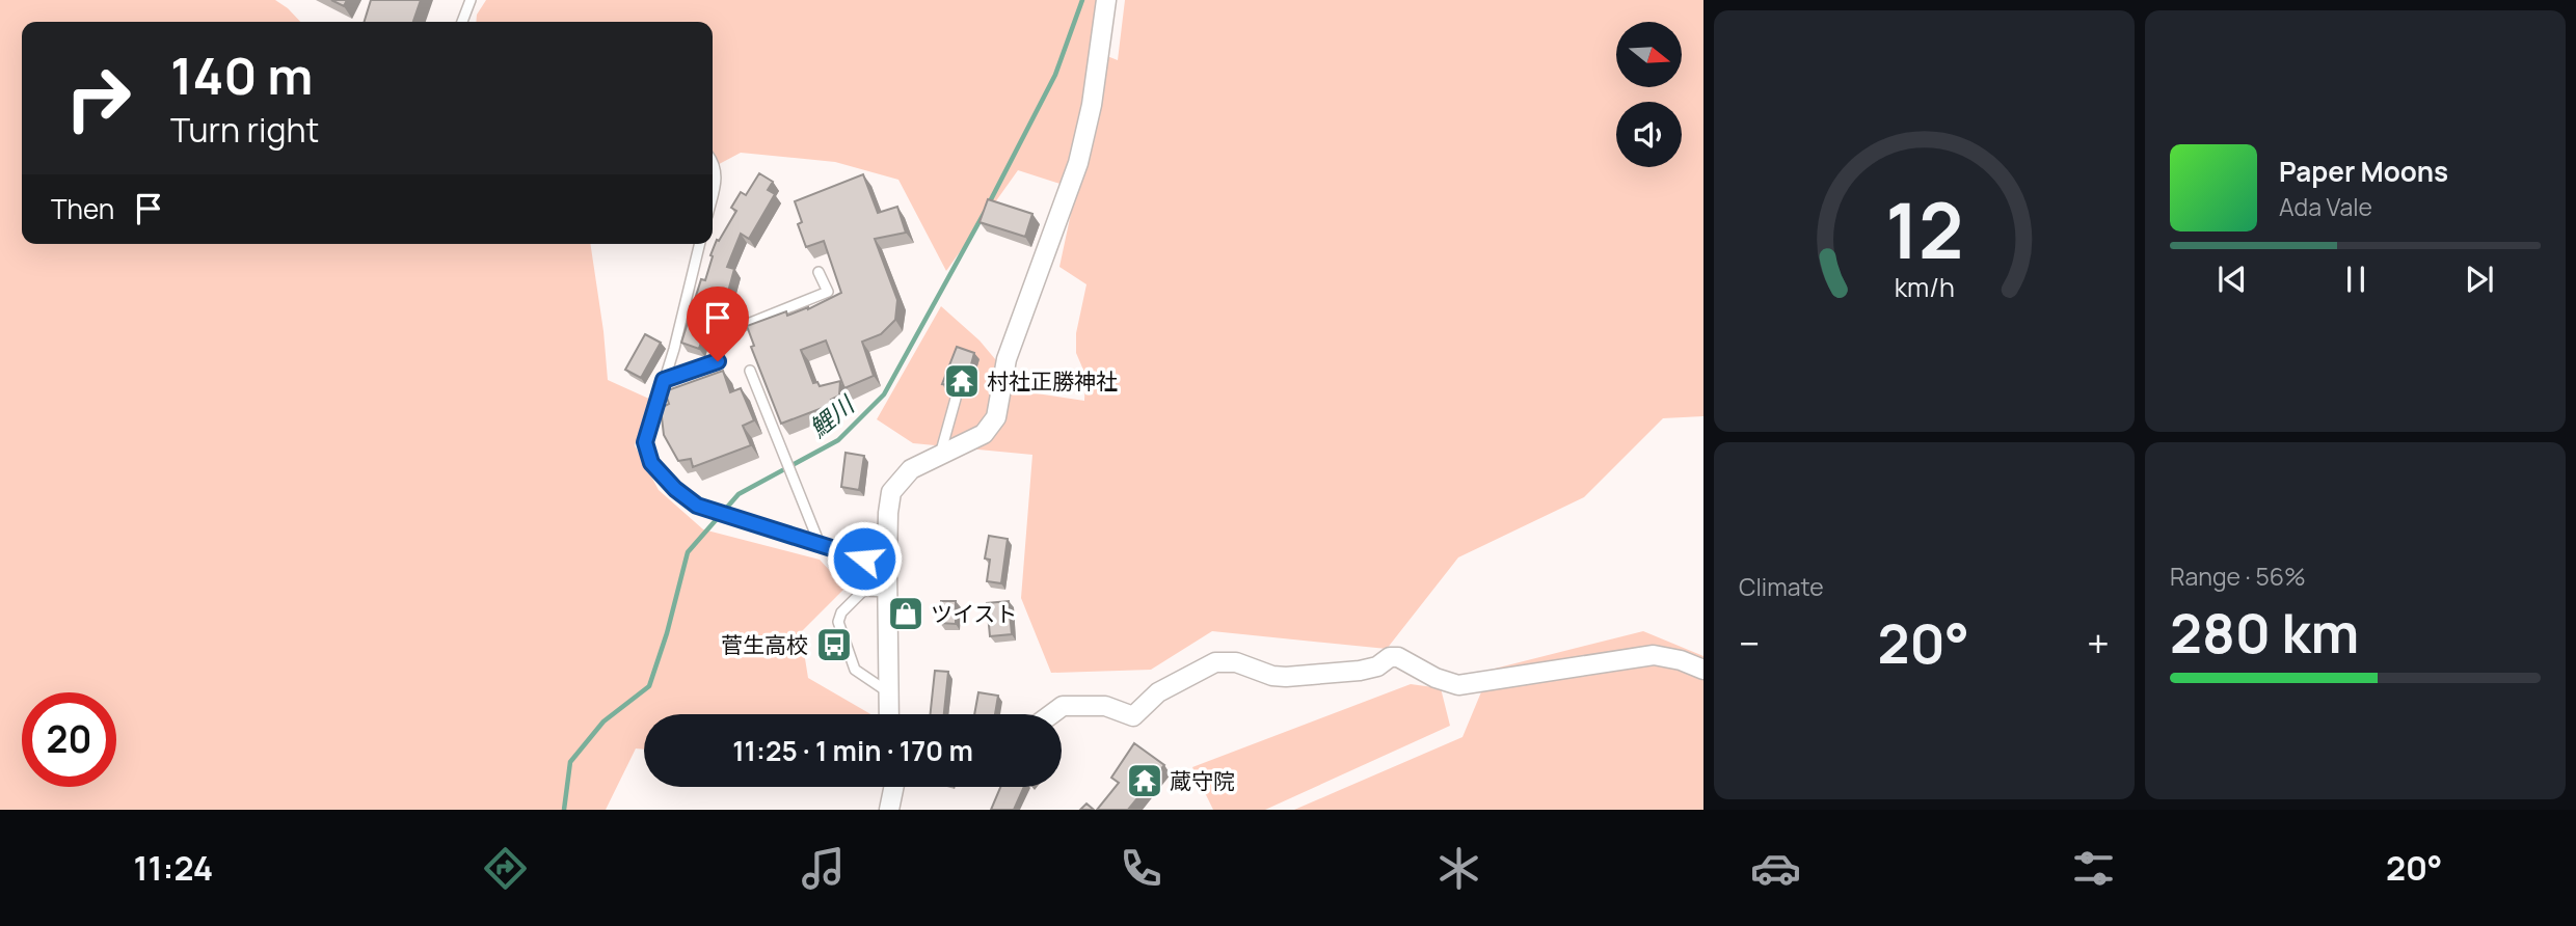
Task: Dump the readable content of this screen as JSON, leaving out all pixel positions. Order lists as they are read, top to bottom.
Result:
{
  "water": ["鯉川"],
  "places": {
    "temple": ["村社正勝神社", "蔵守院"],
    "shop": ["ツイスト"],
    "bus stop": ["菅生高校"]
  },
  "north": "right",
  "page": {
    "turn": ["140 m", "Turn right"],
    "song": ["Paper Moons", "Ada Vale"],
    "then": "Then",
    "tile": [
      "Climate",
      ["Range · 56%", "280 km"]
    ],
    "heat": ["−", "20°", "+"],
    "limit": "20",
    "trip": "11:25 · 1 min · 170 m",
    "tabs": ["11:24", "20°"],
    "gauge": ["12", "km/h"]
  }
}
